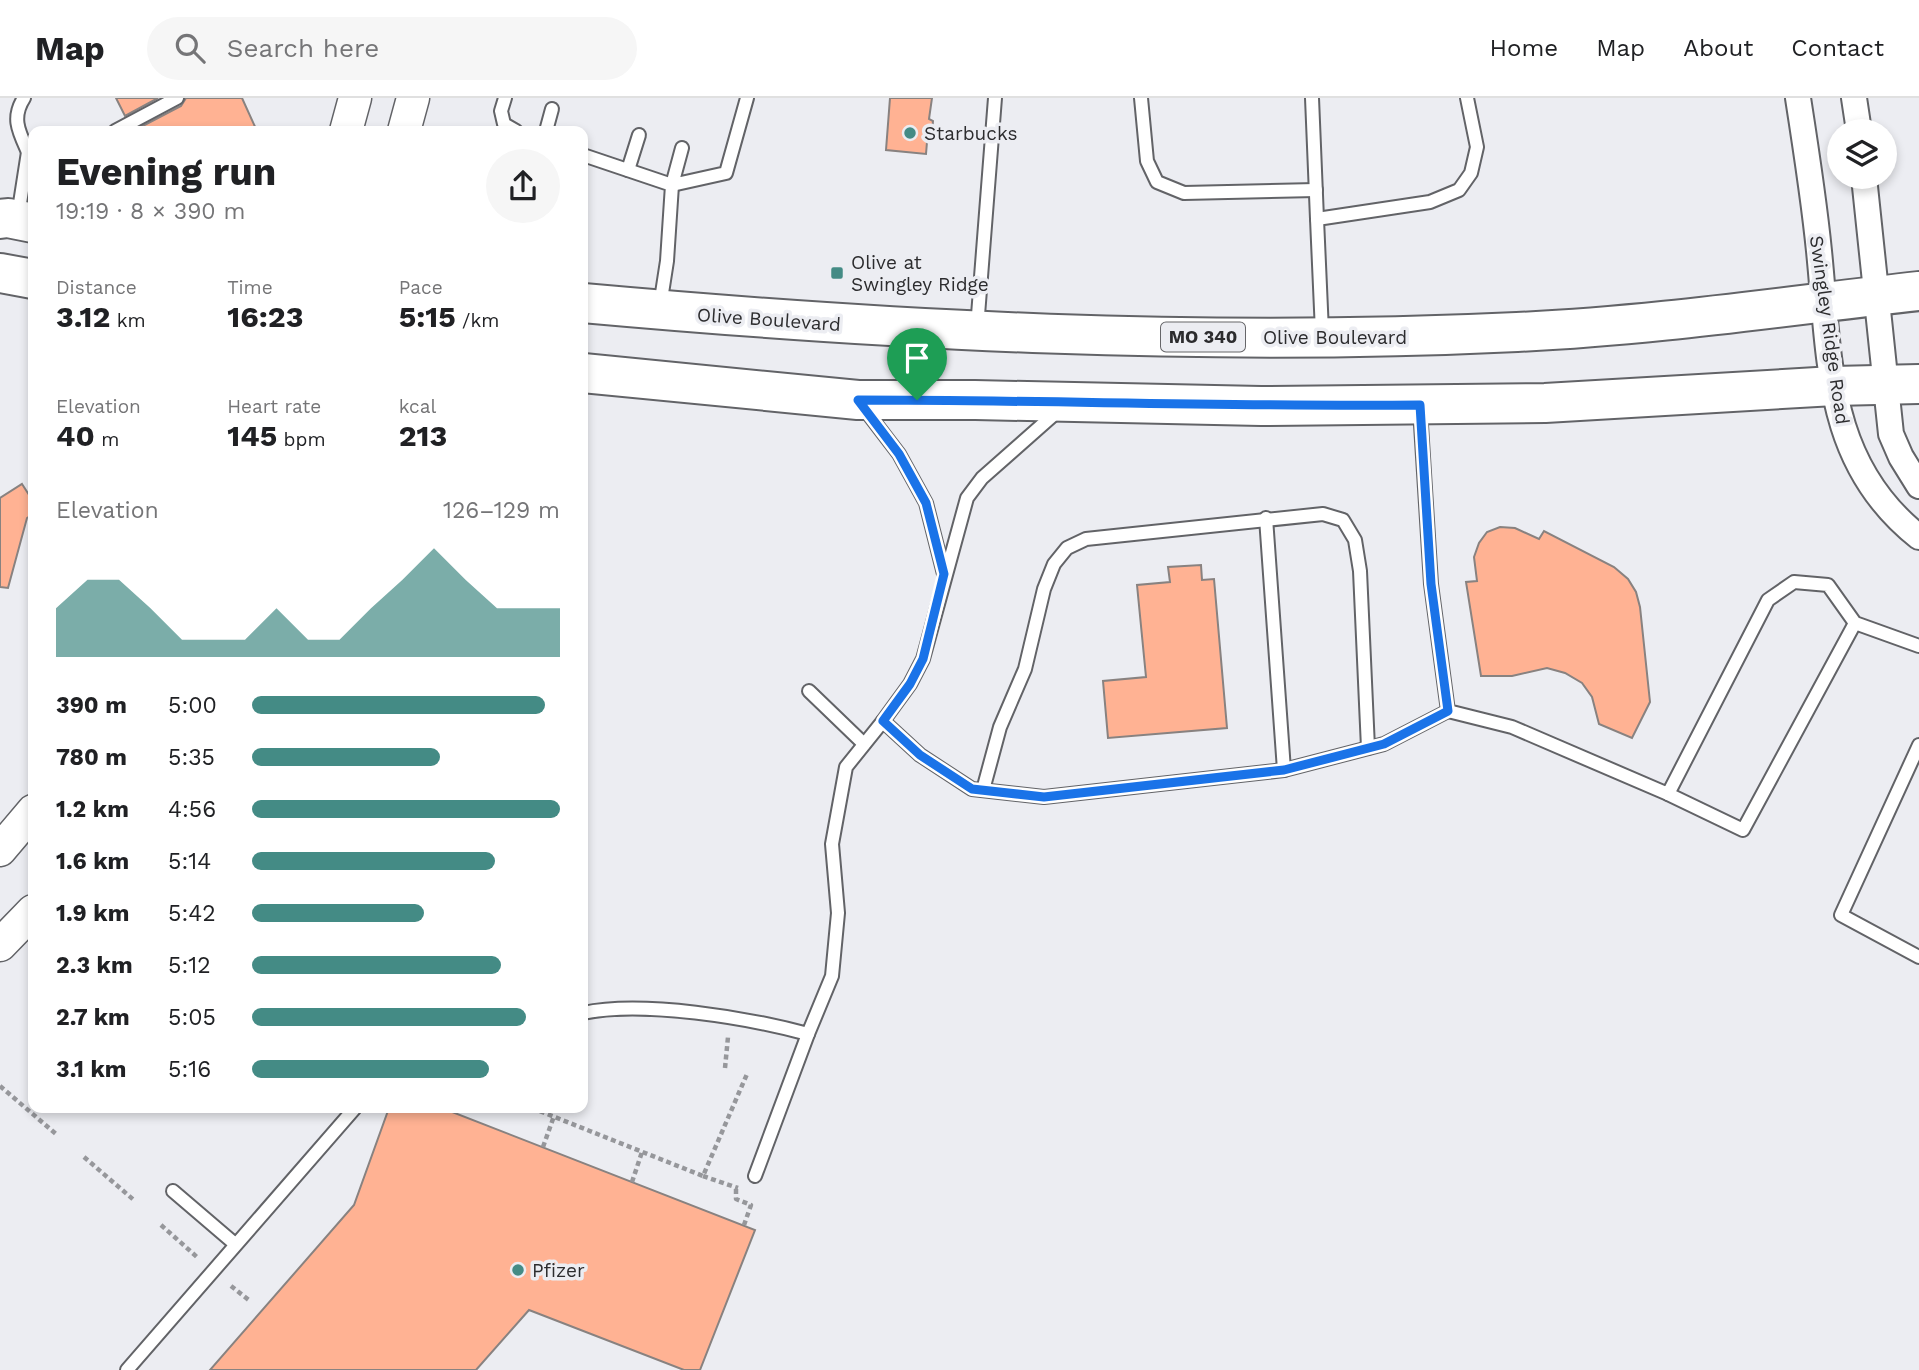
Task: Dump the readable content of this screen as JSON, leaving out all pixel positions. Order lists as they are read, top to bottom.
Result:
{
  "streets": {
    "main road": ["Olive Boulevard", "MO 340"],
    "street": ["Swingley Ridge Road"]
  },
  "crossings": [
    ["Olive Boulevard", "Swingley Ridge Road"]
  ],
  "places": {
    "other": ["Starbucks", "Pfizer"],
    "transit": ["Olive at Swingley Ridge"]
  },
  "page": {
    "header": "Map",
    "search": "Search here",
    "nav": [
      "Home",
      "Map",
      "About",
      "Contact"
    ],
    "heading": ["Evening run", "19:19 · 8 × 390 m"],
    "stats": [
      ["Distance", "3.12 km"],
      ["Time", "16:23"],
      ["Pace", "5:15 /km"],
      ["Elevation", "40 m"],
      ["Heart rate", "145 bpm"],
      ["kcal", "213"]
    ],
    "chart": ["Elevation", "126–129 m"],
    "list": [
      {
        "name": "390 m",
        "note": "5:00"
      },
      {
        "name": "780 m",
        "note": "5:35"
      },
      {
        "name": "1.2 km",
        "note": "4:56"
      },
      {
        "name": "1.6 km",
        "note": "5:14"
      },
      {
        "name": "1.9 km",
        "note": "5:42"
      },
      {
        "name": "2.3 km",
        "note": "5:12"
      },
      {
        "name": "2.7 km",
        "note": "5:05"
      },
      {
        "name": "3.1 km",
        "note": "5:16"
      }
    ]
  }
}
